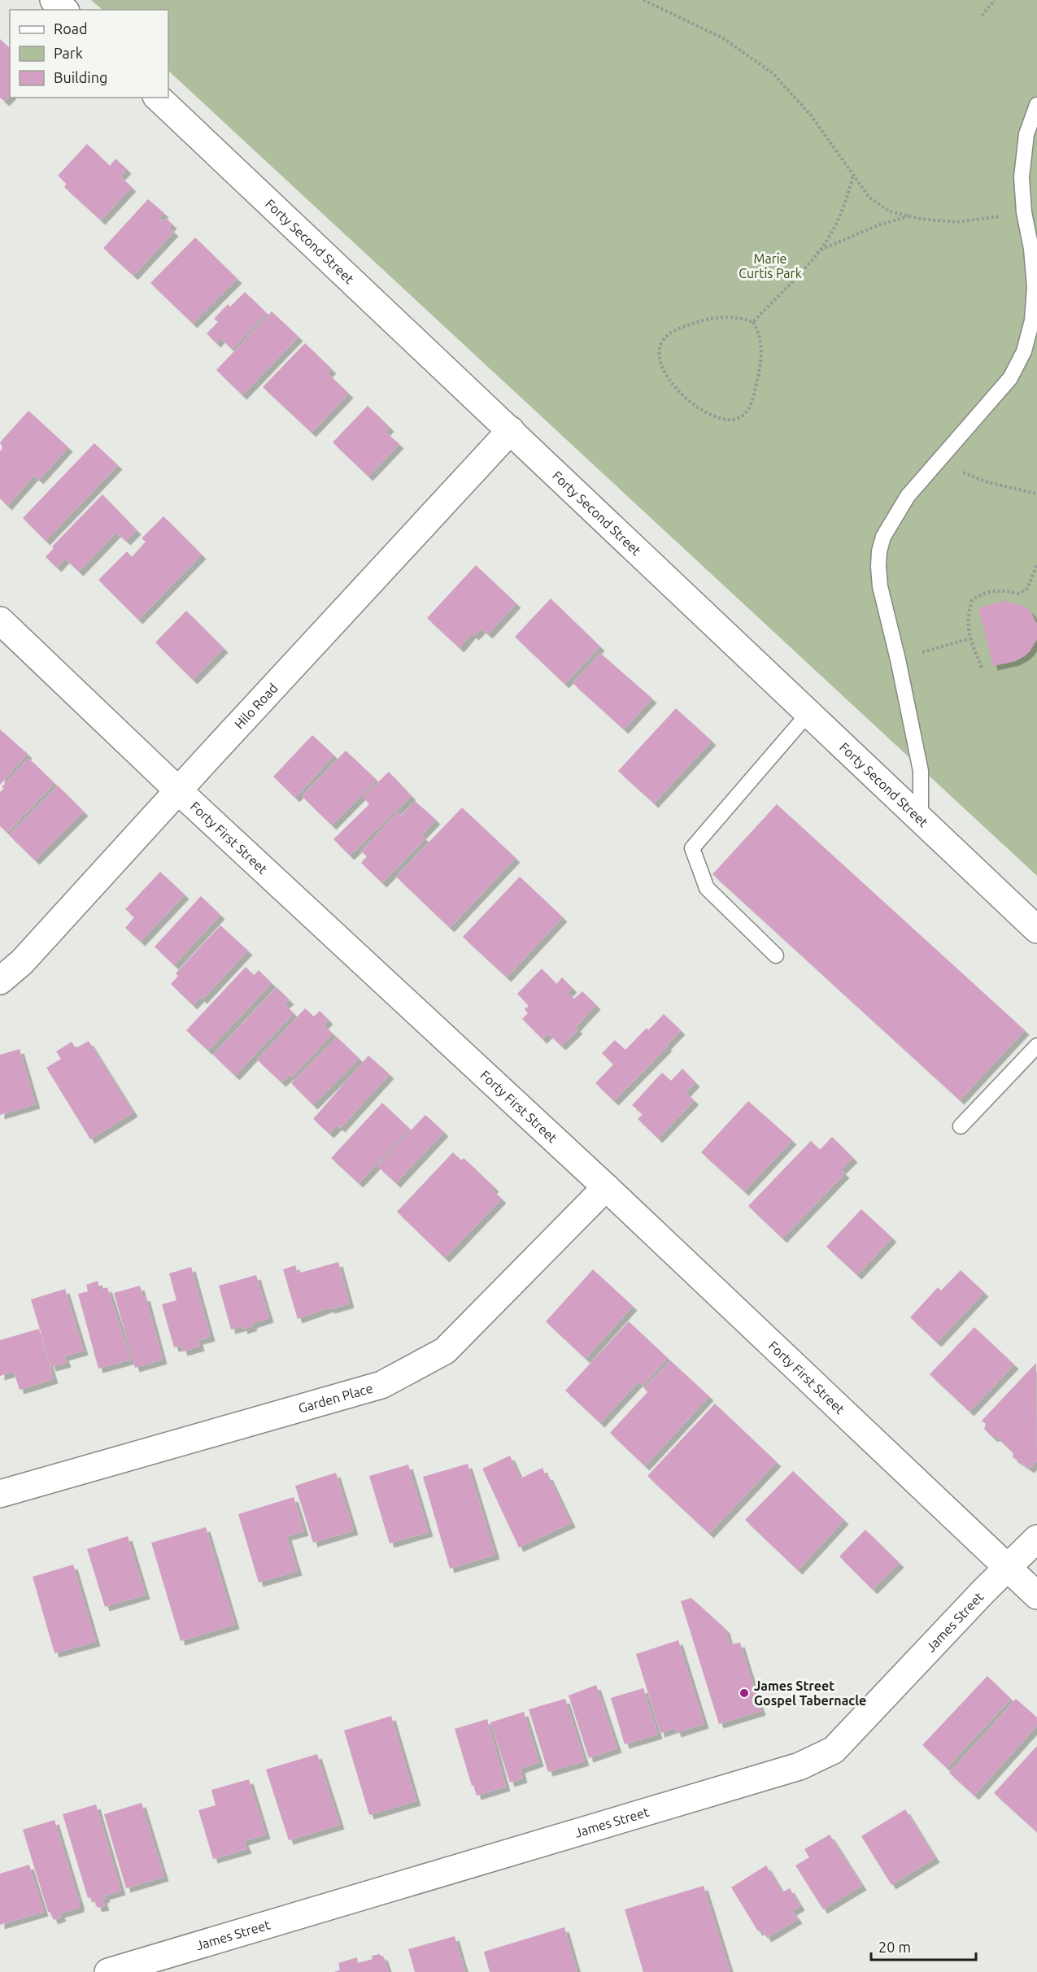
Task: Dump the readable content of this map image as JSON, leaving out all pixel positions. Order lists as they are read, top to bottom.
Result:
{
  "streets": {
    "street": [
      "Forty Second Street",
      "Hilo Road",
      "Forty First Street",
      "Garden Place",
      "James Street"
    ]
  },
  "crossings": [
    ["Forty Second Street", "Hilo Road"],
    ["Hilo Road", "Forty First Street"],
    ["Forty First Street", "Garden Place"],
    ["Forty First Street", "James Street"]
  ],
  "parks": ["Marie Curtis Park"],
  "places": ["James Street Gospel Tabernacle"],
  "legend": ["Road", "Park", "Building"],
  "scale_bar": "20 m"
}
